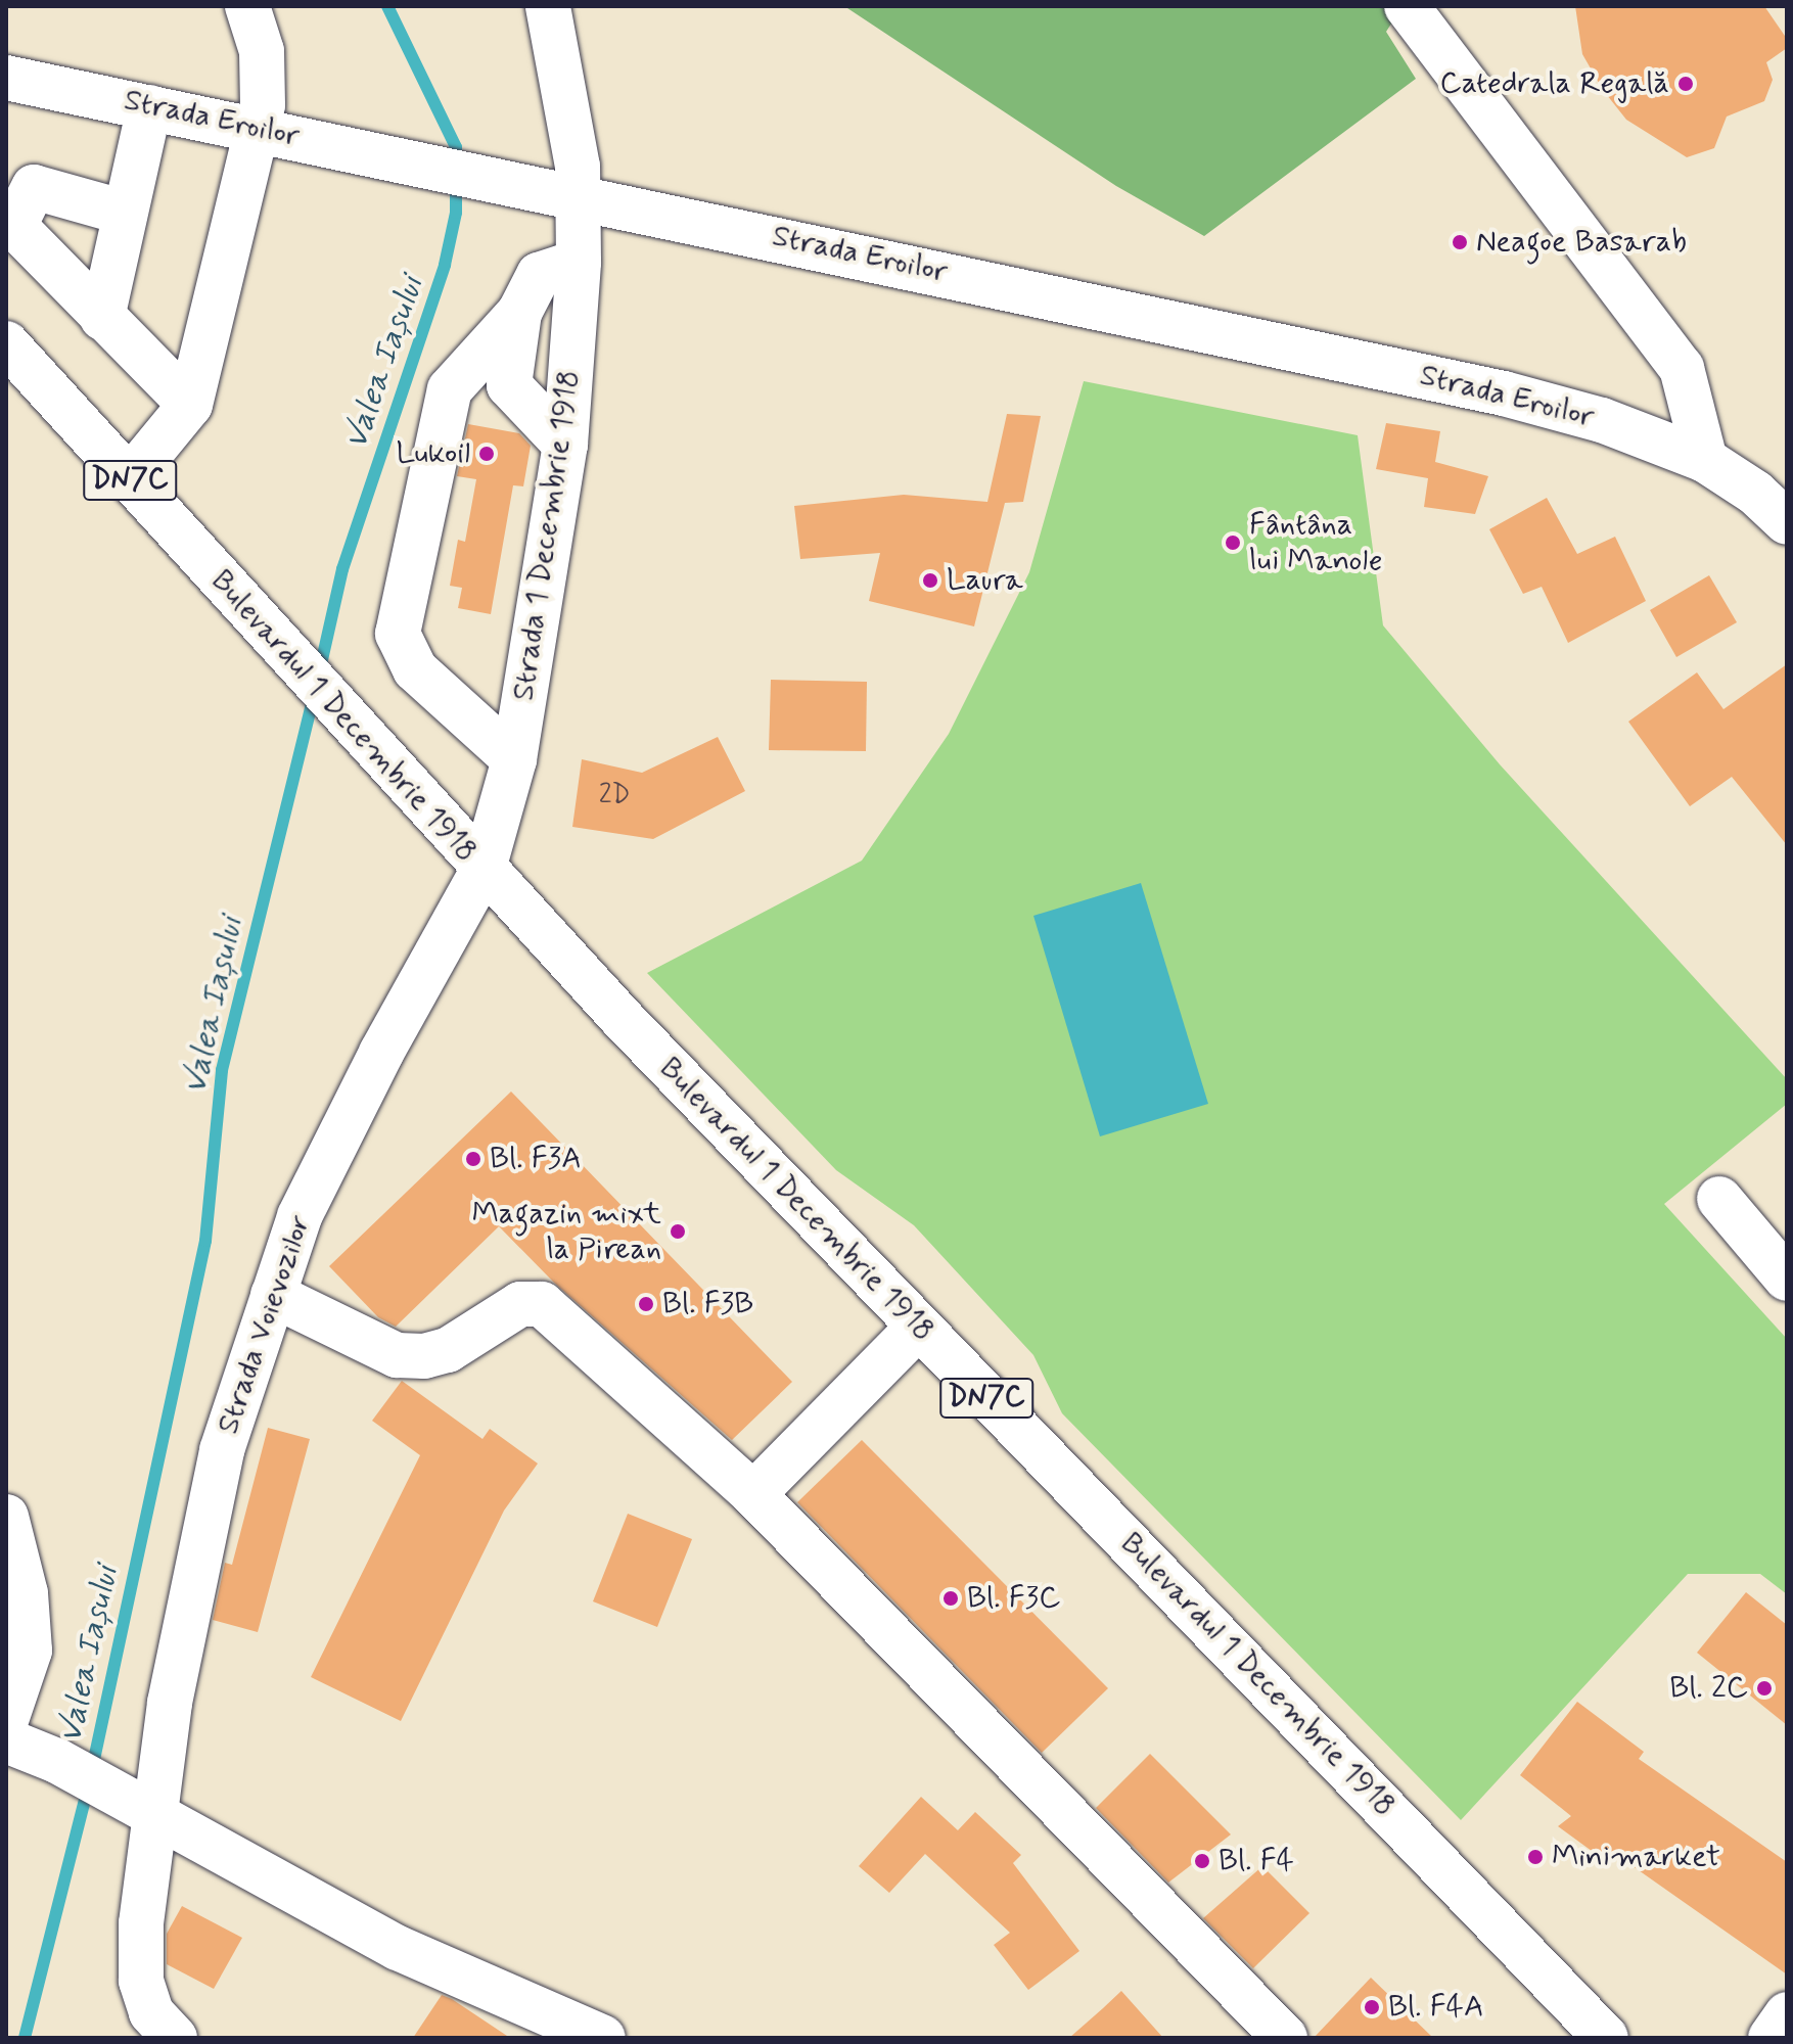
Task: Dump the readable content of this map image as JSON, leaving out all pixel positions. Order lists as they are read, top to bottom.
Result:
{
  "streets": {
    "main road": [
      "Strada Eroilor",
      "DN7C",
      "Strada 1 Decembrie 1918",
      "Bulevardul 1 Decembrie 1918",
      "Strada Voievozilor"
    ]
  },
  "crossings": [
    ["Strada Eroilor", "Strada 1 Decembrie 1918"],
    ["Strada 1 Decembrie 1918", "Bulevardul 1 Decembrie 1918"],
    ["Strada 1 Decembrie 1918", "Strada Voievozilor"],
    ["Bulevardul 1 Decembrie 1918", "Strada Voievozilor"]
  ],
  "water": ["Valea Iașului"],
  "places": [
    "Catedrala Regală",
    "Neagoe Basarab",
    "Lukoil",
    "Fântâna lui Manole",
    "Laura",
    "Bl. F3A",
    "Magazin mixt la Pirean",
    "Bl. F3B",
    "Bl. F3C",
    "Bl. 2C",
    "Minimarket",
    "Bl. F4",
    "Bl. F4A"
  ],
  "house_numbers": ["2D"]
}
